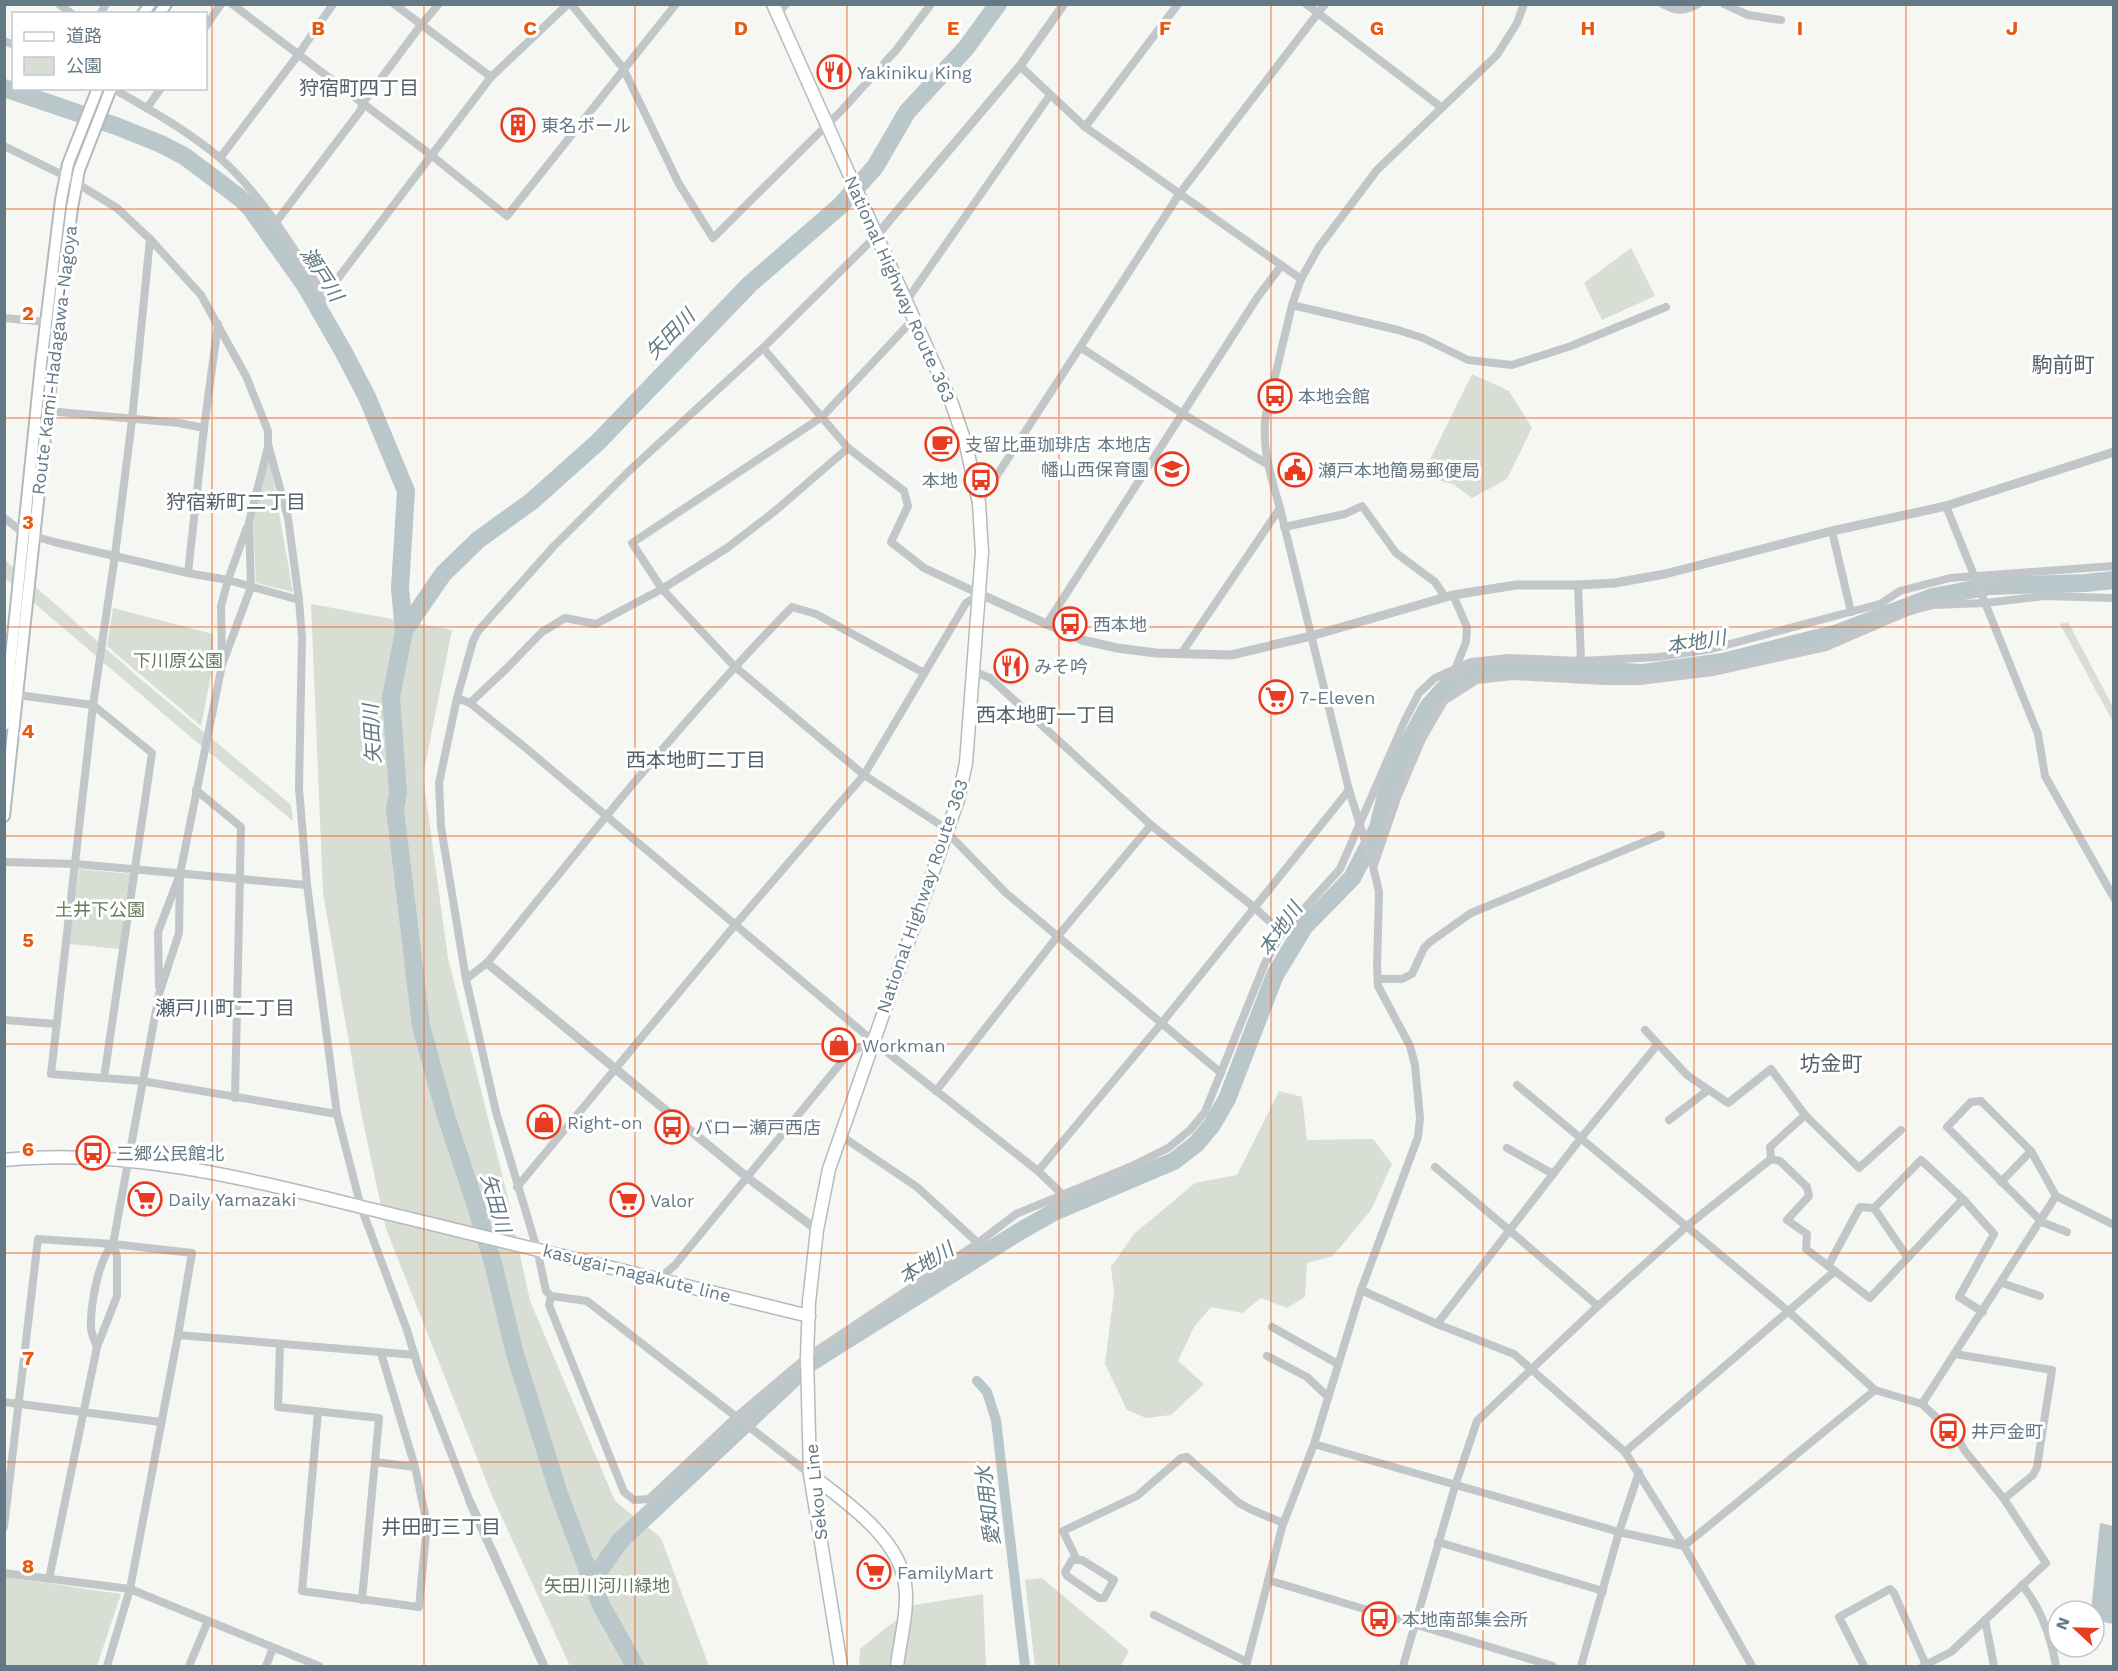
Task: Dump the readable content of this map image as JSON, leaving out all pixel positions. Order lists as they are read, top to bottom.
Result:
{
  "streets": {
    "main road": [
      "National Highway Route 363",
      "Route Kami-Hadagawa-Nagoya",
      "kasugai-nagakute line",
      "Sekou Line"
    ]
  },
  "crossings": [
    ["National Highway Route 363", "kasugai-nagakute line"],
    ["National Highway Route 363", "Sekou Line"],
    ["kasugai-nagakute line", "Sekou Line"]
  ],
  "districts": [
    "狩宿町四丁目",
    "駒前町",
    "狩宿新町二丁目",
    "西本地町一丁目",
    "西本地町二丁目",
    "瀬戸川町二丁目",
    "坊金町",
    "井田町三丁目"
  ],
  "water": [
    "瀬戸川",
    "矢田川",
    "本地川",
    "愛知用水"
  ],
  "parks": ["下川原公園", "土井下公園", "矢田川河川緑地"],
  "places": {
    "restaurant": ["Yakiniku King", "みそ吟"],
    "building": ["東名ボール"],
    "bus stop": [
      "本地会館",
      "本地",
      "西本地",
      "バロー瀬戸西店",
      "三郷公民館北",
      "井戸金町",
      "本地南部集会所"
    ],
    "cafe": ["支留比亜珈琲店 本地店"],
    "school or university": ["幡山西保育園"],
    "public building": ["瀬戸本地簡易郵便局"],
    "supermarket": [
      "7-Eleven",
      "Daily Yamazaki",
      "Valor",
      "FamilyMart"
    ],
    "shop": ["Workman", "Right-on"]
  },
  "legend": ["道路", "公園"],
  "north": "left",
  "grid": {
    "columns": [
      "B",
      "C",
      "D",
      "E",
      "F",
      "G",
      "H",
      "I",
      "J"
    ],
    "rows": [
      "2",
      "3",
      "4",
      "5",
      "6",
      "7",
      "8"
    ]
  }
}
